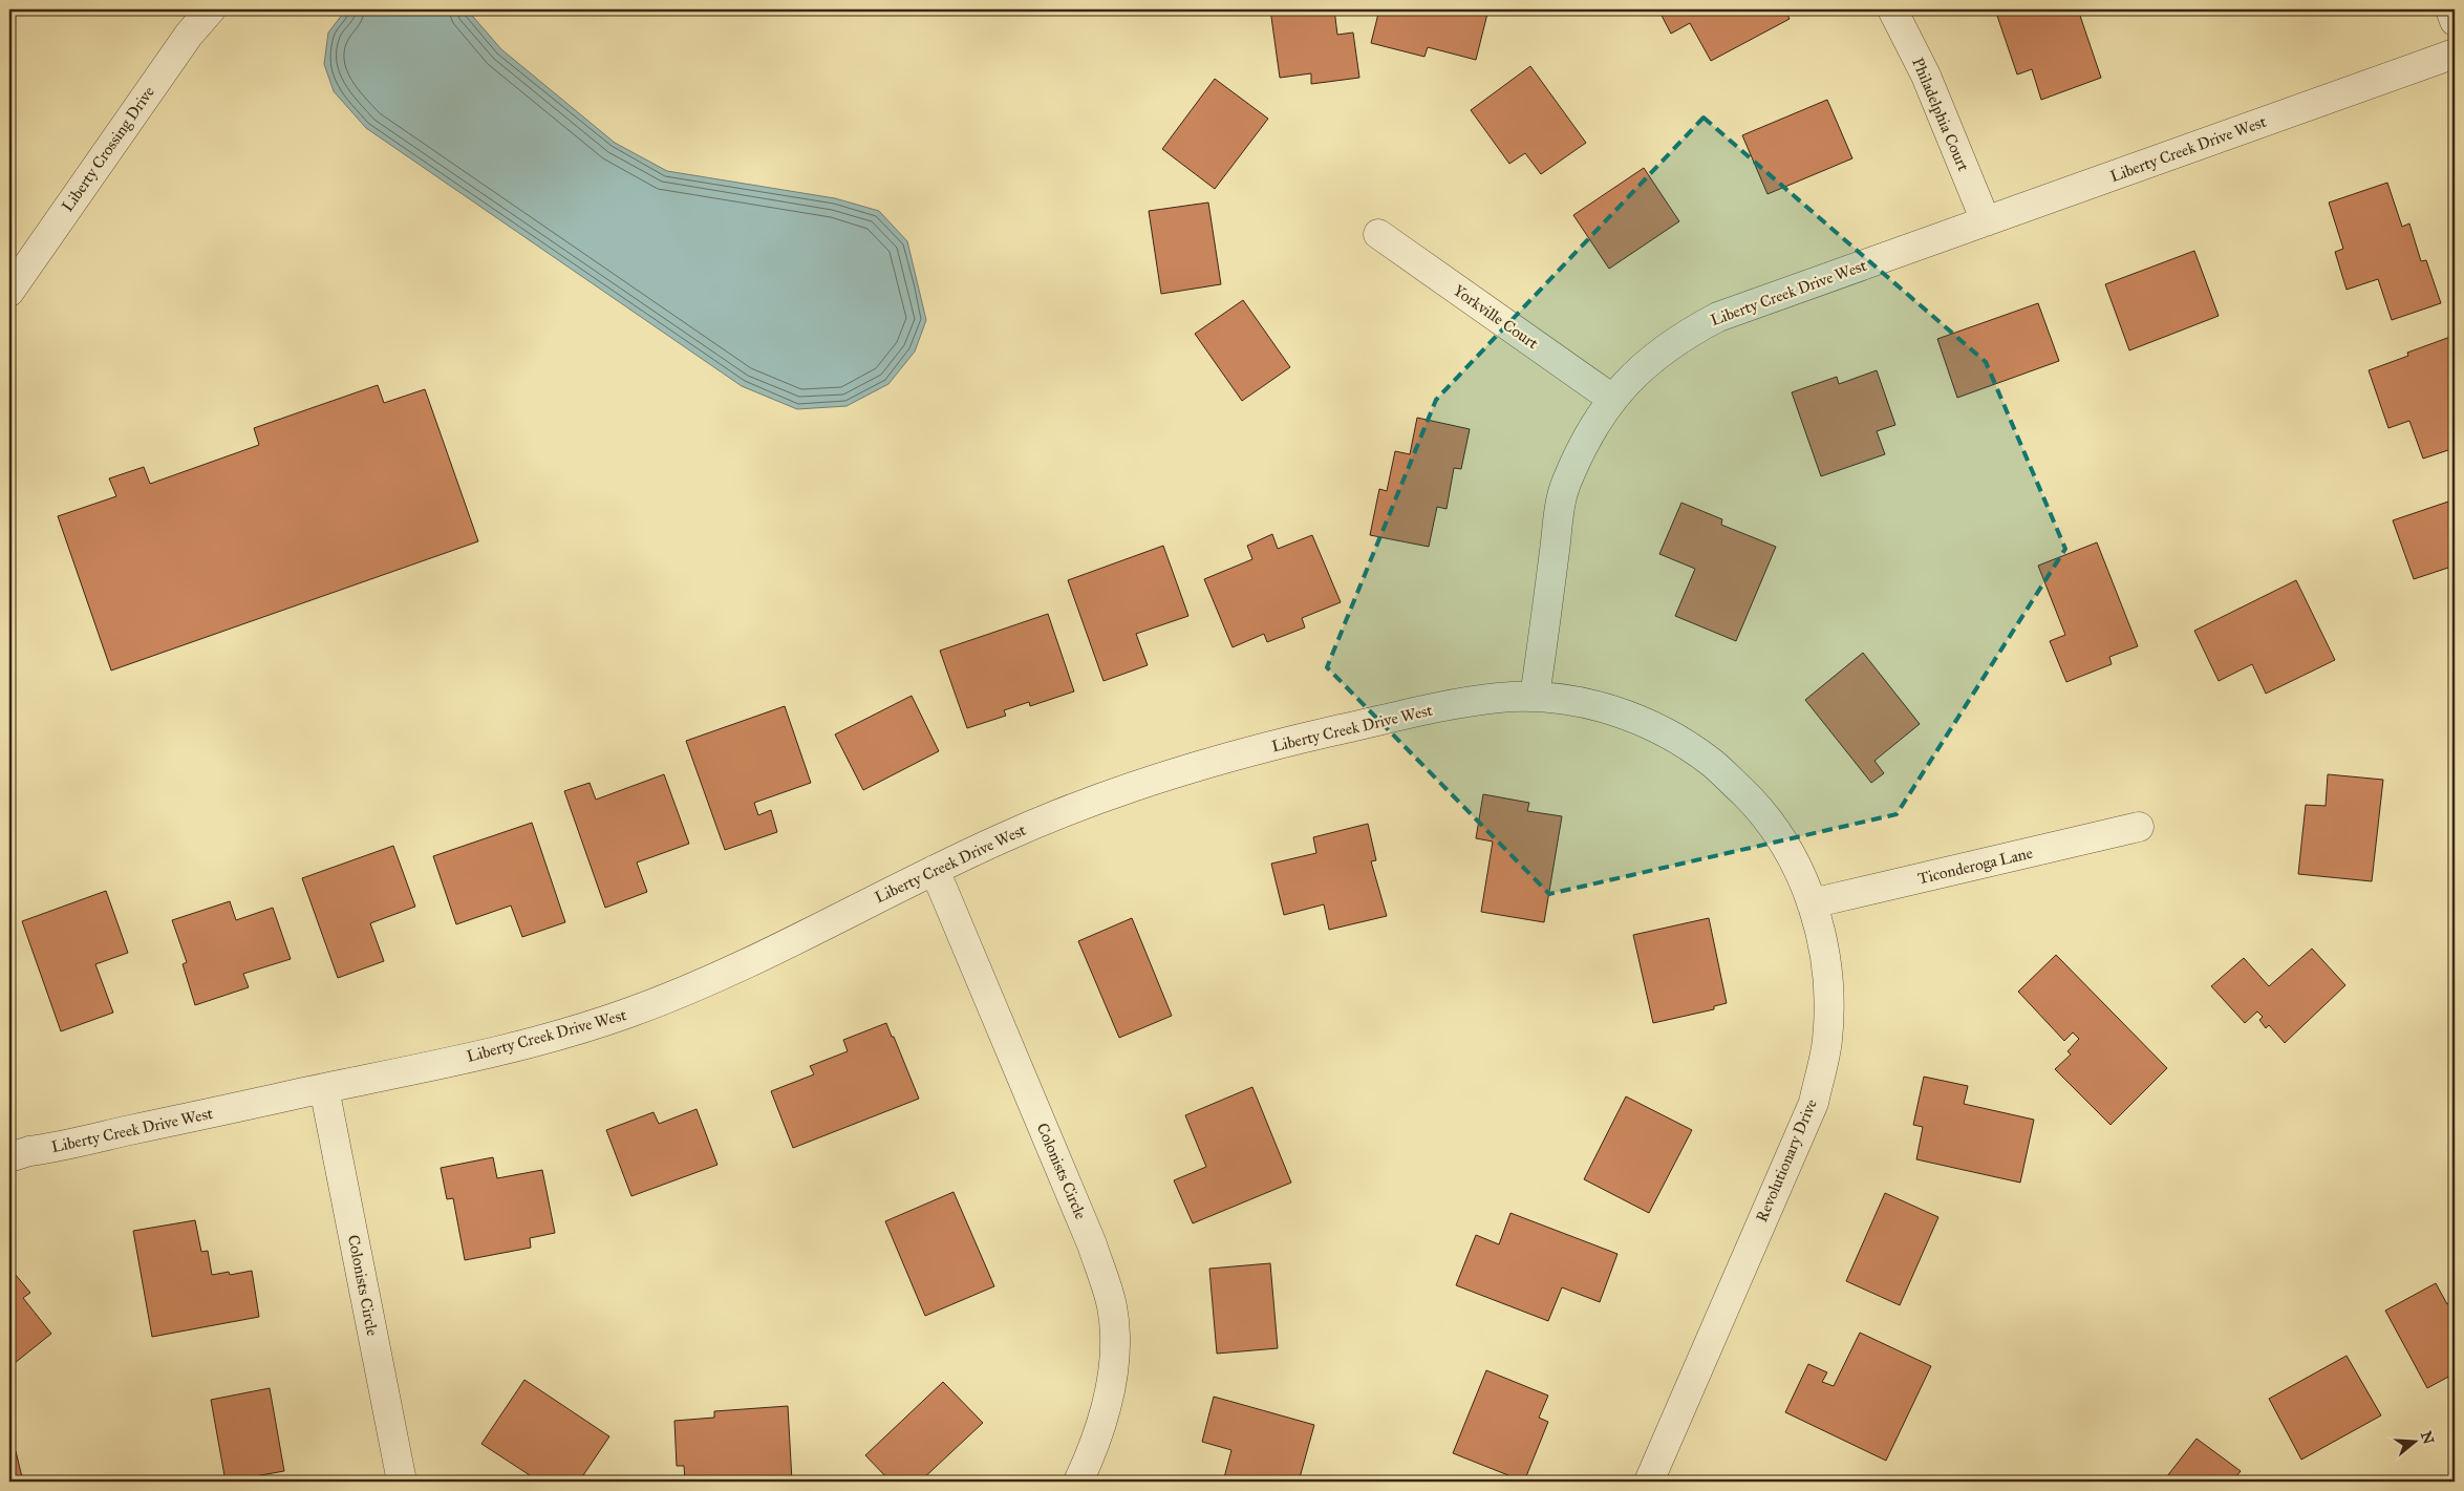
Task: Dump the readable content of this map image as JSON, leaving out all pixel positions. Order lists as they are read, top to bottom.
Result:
{
  "streets": {
    "street": [
      "Philadelphia Court",
      "Liberty Crossing Drive",
      "Liberty Creek Drive West",
      "Yorkville Court",
      "Ticonderoga Lane",
      "Revolutionary Drive",
      "Colonists Circle"
    ]
  },
  "crossings": [
    ["Philadelphia Court", "Liberty Creek Drive West"],
    ["Liberty Creek Drive West", "Yorkville Court"],
    ["Liberty Creek Drive West", "Revolutionary Drive"],
    ["Liberty Creek Drive West", "Colonists Circle"],
    ["Ticonderoga Lane", "Revolutionary Drive"]
  ],
  "north": "right"
}
